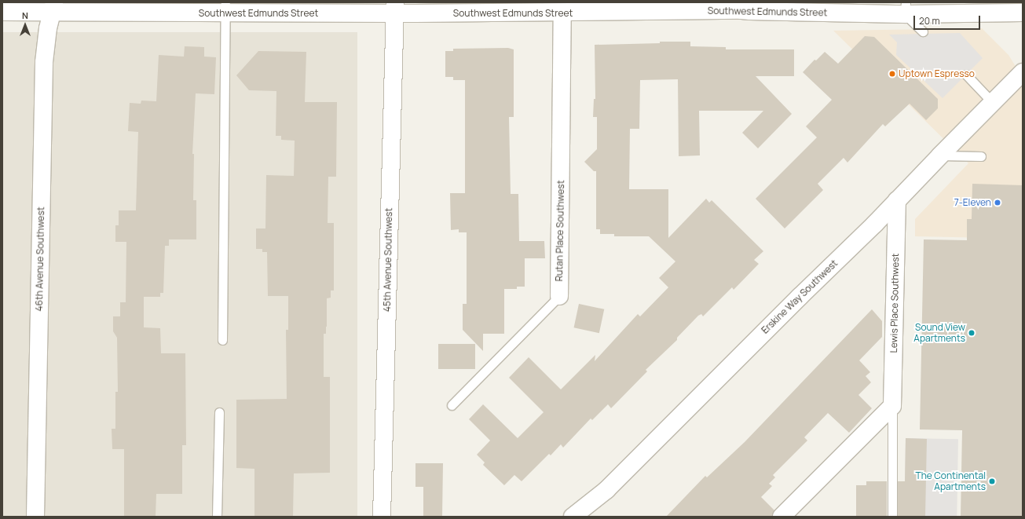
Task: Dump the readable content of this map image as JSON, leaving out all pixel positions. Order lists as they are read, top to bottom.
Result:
{
  "streets": {
    "street": [
      "Southwest Edmunds Street",
      "Rutan Place Southwest",
      "46th Avenue Southwest",
      "45th Avenue Southwest",
      "Erskine Way Southwest",
      "Lewis Place Southwest"
    ]
  },
  "crossings": [
    ["Southwest Edmunds Street", "Rutan Place Southwest"],
    ["Southwest Edmunds Street", "46th Avenue Southwest"],
    ["Southwest Edmunds Street", "45th Avenue Southwest"],
    ["Erskine Way Southwest", "Lewis Place Southwest"]
  ],
  "places": [
    "Uptown Espresso",
    "7-Eleven",
    "Sound View Apartments",
    "The Continental Apartments"
  ],
  "scale_bar": "20 m",
  "north": "top"
}
